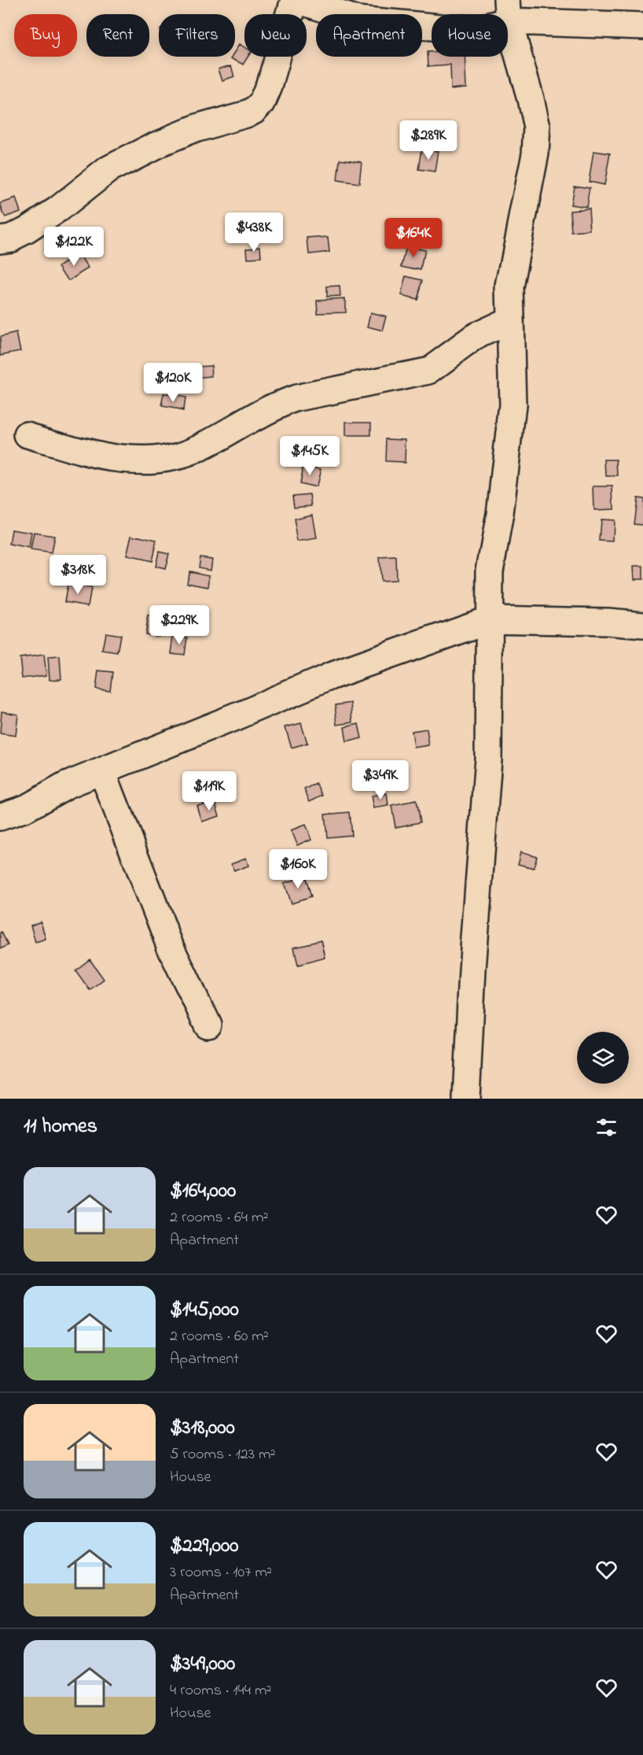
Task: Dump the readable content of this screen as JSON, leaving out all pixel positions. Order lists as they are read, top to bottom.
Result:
{
  "page": {
    "chip": [
      "Buy",
      "Rent",
      "Filters",
      "New",
      "Apartment",
      "House"
    ],
    "price": [
      "$289K",
      "$438K",
      "$164K",
      "$122K",
      "$120K",
      "$145K",
      "$318K",
      "$229K",
      "$349K",
      "$119K",
      "$160K"
    ],
    "heading": "11 homes",
    "list": [
      {
        "name": "$164,000",
        "note": "2 rooms · 64 m² · Apartment"
      },
      {
        "name": "$145,000",
        "note": "2 rooms · 60 m² · Apartment"
      },
      {
        "name": "$318,000",
        "note": "5 rooms · 123 m² · House"
      },
      {
        "name": "$229,000",
        "note": "3 rooms · 107 m² · Apartment"
      },
      {
        "name": "$349,000",
        "note": "4 rooms · 144 m² · House"
      }
    ]
  }
}
